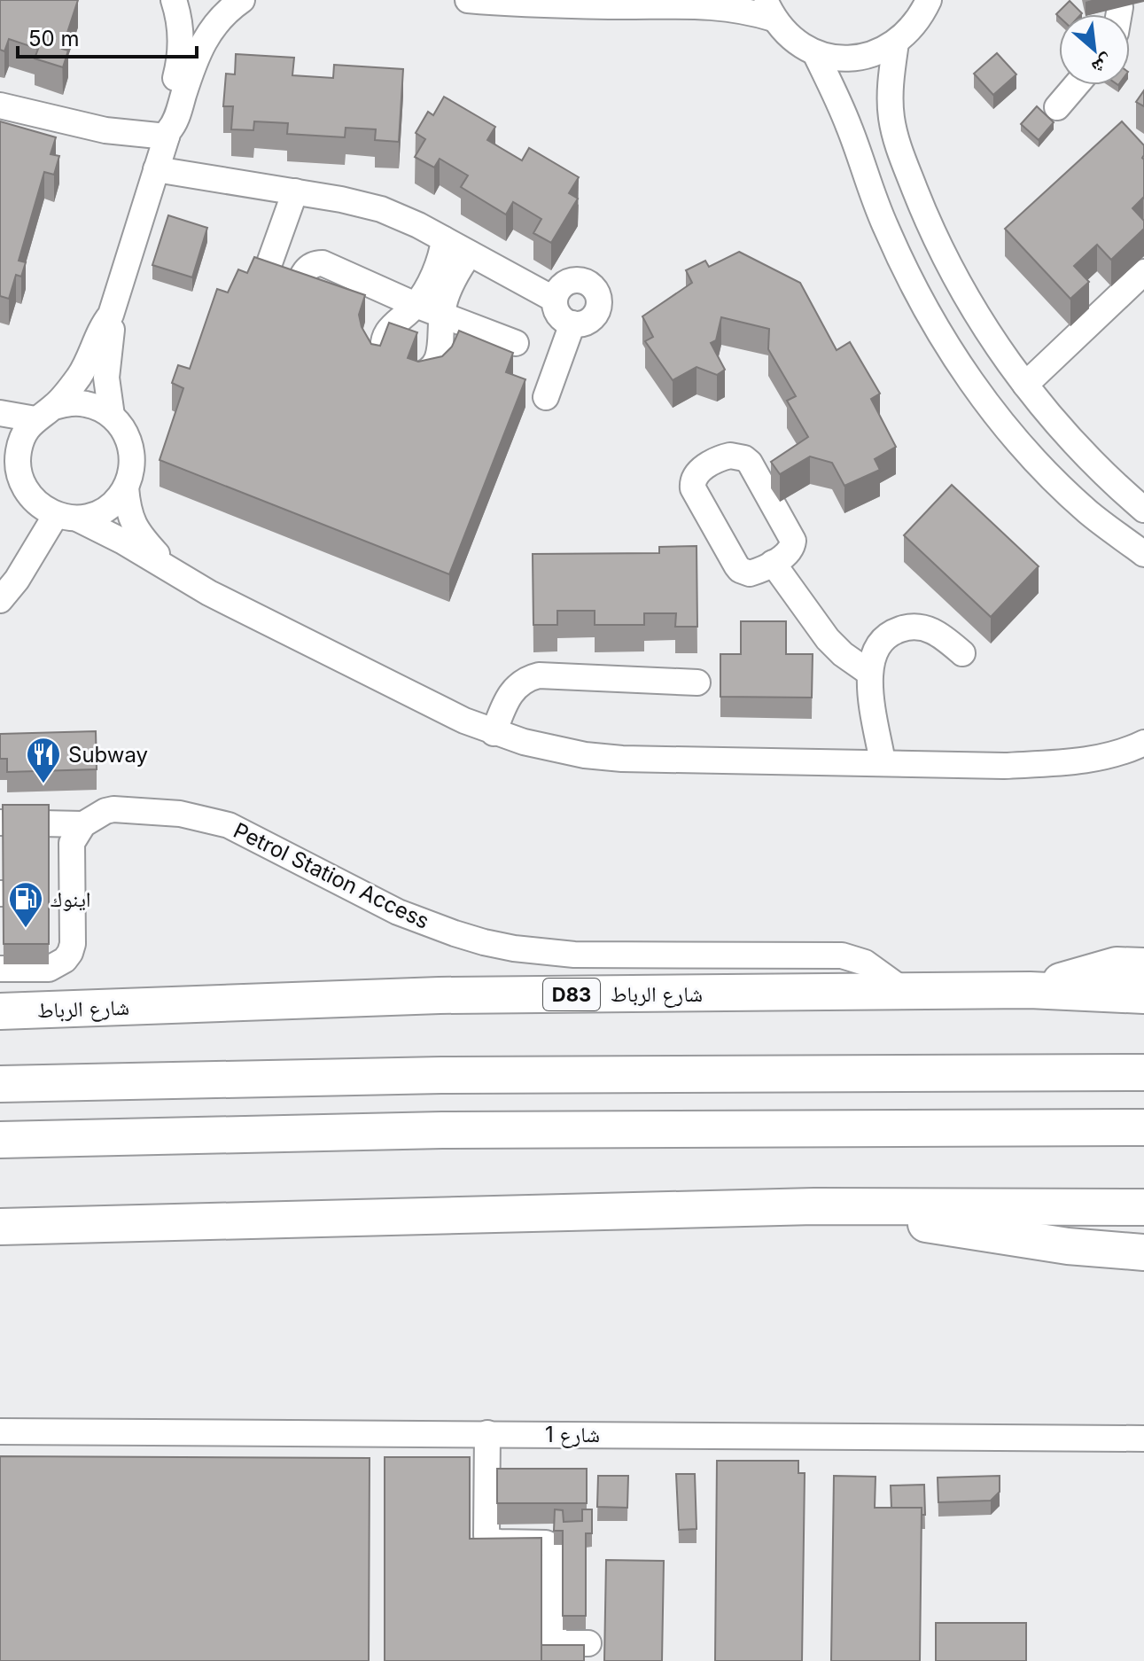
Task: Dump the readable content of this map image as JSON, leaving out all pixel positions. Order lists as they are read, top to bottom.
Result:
{
  "streets": {
    "highway": ["شارع الرباط", "D83"],
    "street": ["Petrol Station Access", "شارع 1"]
  },
  "crossings": [
    ["Petrol Station Access", "شارع الرباط"]
  ],
  "places": {
    "restaurant": ["Subway"],
    "fuel station": ["اينوك"]
  },
  "scale_bar": "50 m",
  "north": "bottom right"
}
